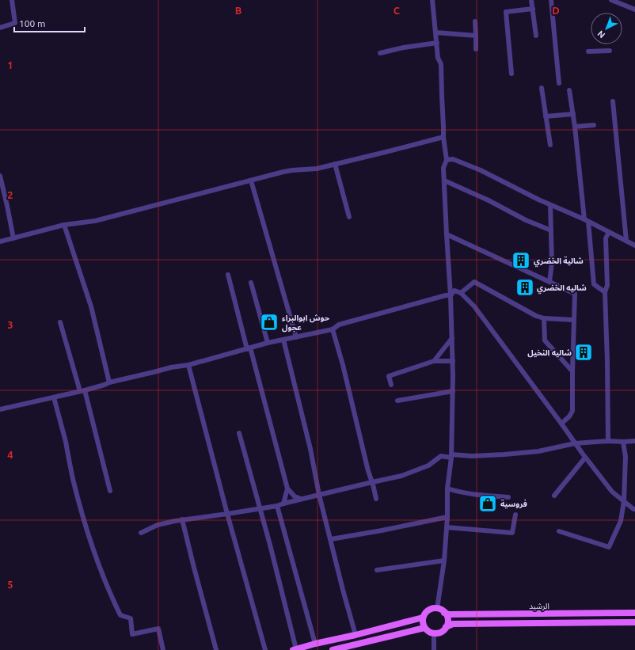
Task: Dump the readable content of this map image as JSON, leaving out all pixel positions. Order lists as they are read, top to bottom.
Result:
{
  "streets": {
    "main road": ["الرشيد"]
  },
  "places": {
    "building": ["شالية الخضري", "شاليه الخضري", "شاليه النخيل"],
    "shop": ["حوش ابوالبراء عجول", "فروسية"]
  },
  "scale_bar": "100 m",
  "north": "bottom left",
  "grid": {
    "columns": ["B", "C", "D"],
    "rows": [
      "1",
      "2",
      "3",
      "4",
      "5"
    ]
  }
}
